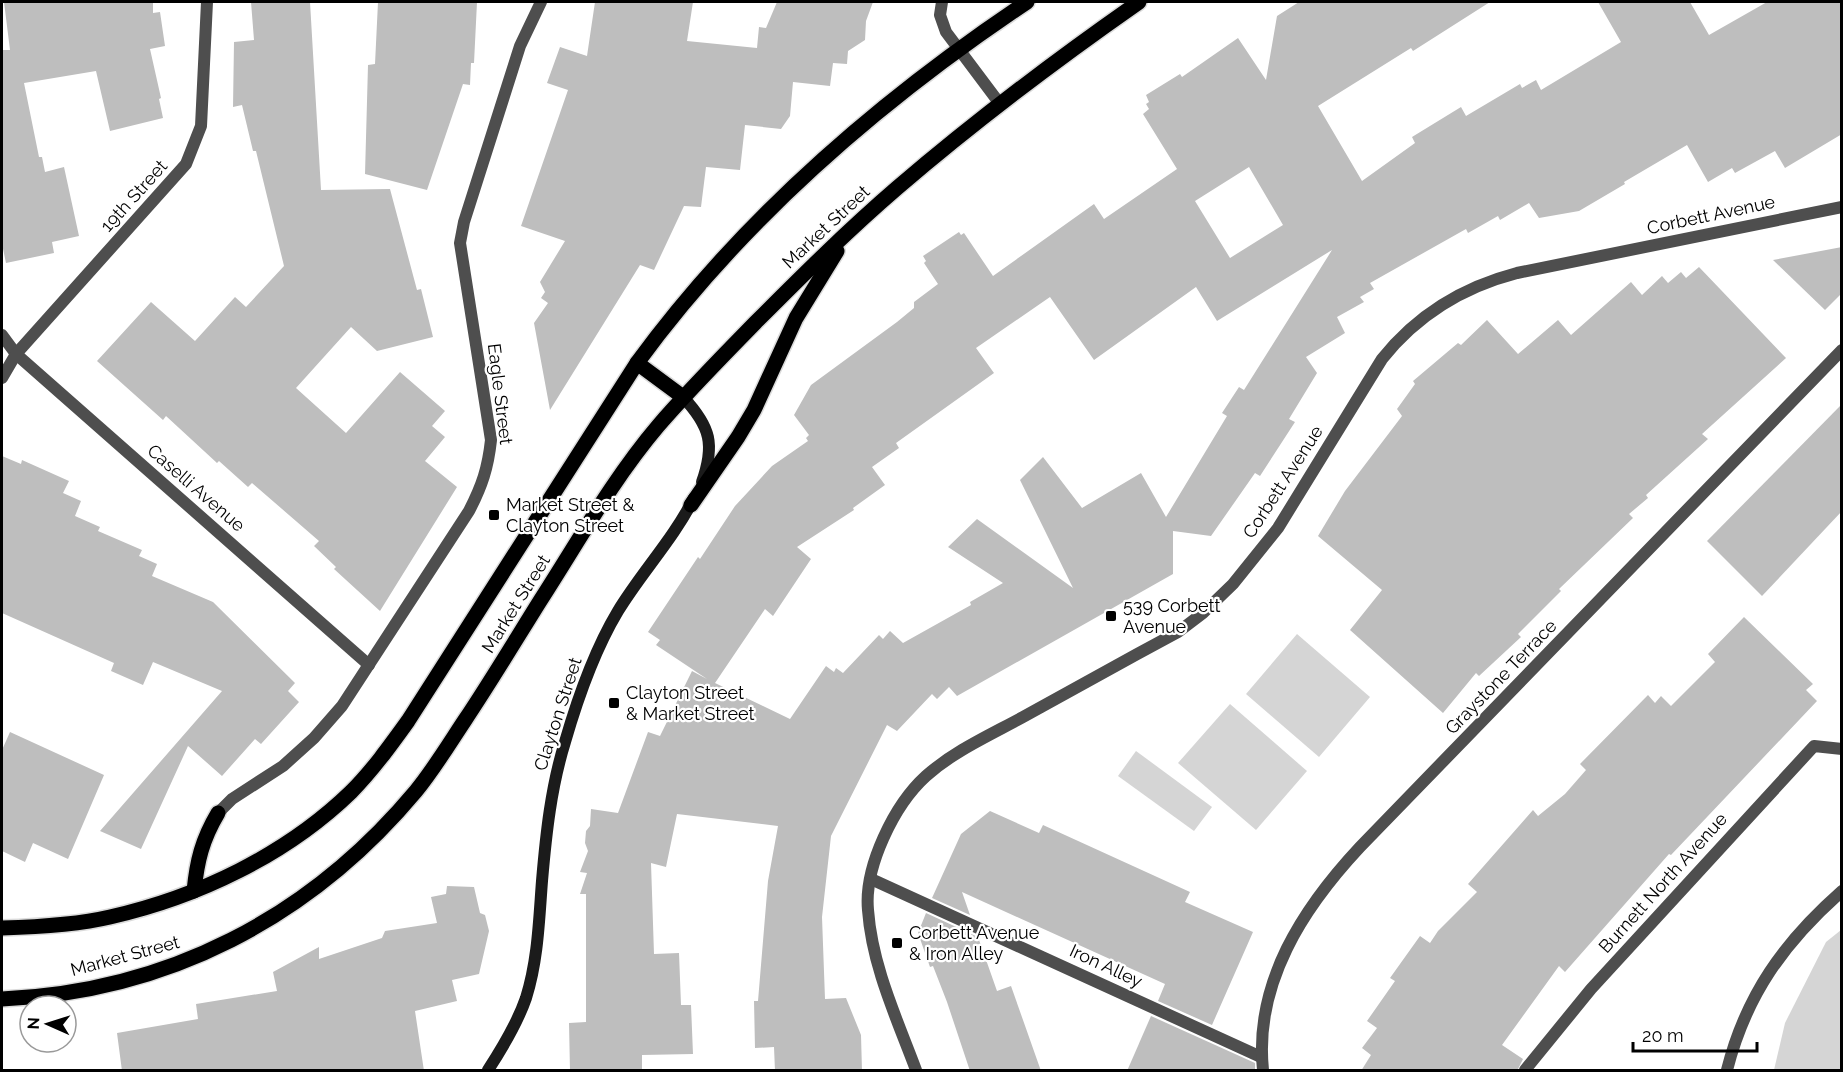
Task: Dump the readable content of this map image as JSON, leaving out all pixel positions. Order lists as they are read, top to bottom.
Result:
{
  "streets": {
    "main road": ["Market Street", "Clayton Street"],
    "street": [
      "19th Street",
      "Corbett Avenue",
      "Eagle Street",
      "Caselli Avenue",
      "Graystone Terrace",
      "Burnett North Avenue",
      "Iron Alley"
    ]
  },
  "crossings": [
    ["19th Street", "Caselli Avenue"],
    ["Corbett Avenue", "Iron Alley"],
    ["Market Street", "Clayton Street"],
    ["Eagle Street", "Caselli Avenue"],
    ["Graystone Terrace", "Iron Alley"]
  ],
  "places": {
    "transit": [
      "Market Street & Clayton Street",
      "539 Corbett Avenue",
      "Clayton Street & Market Street",
      "Corbett Avenue & Iron Alley"
    ]
  },
  "scale_bar": "20 m",
  "north": "left"
}
